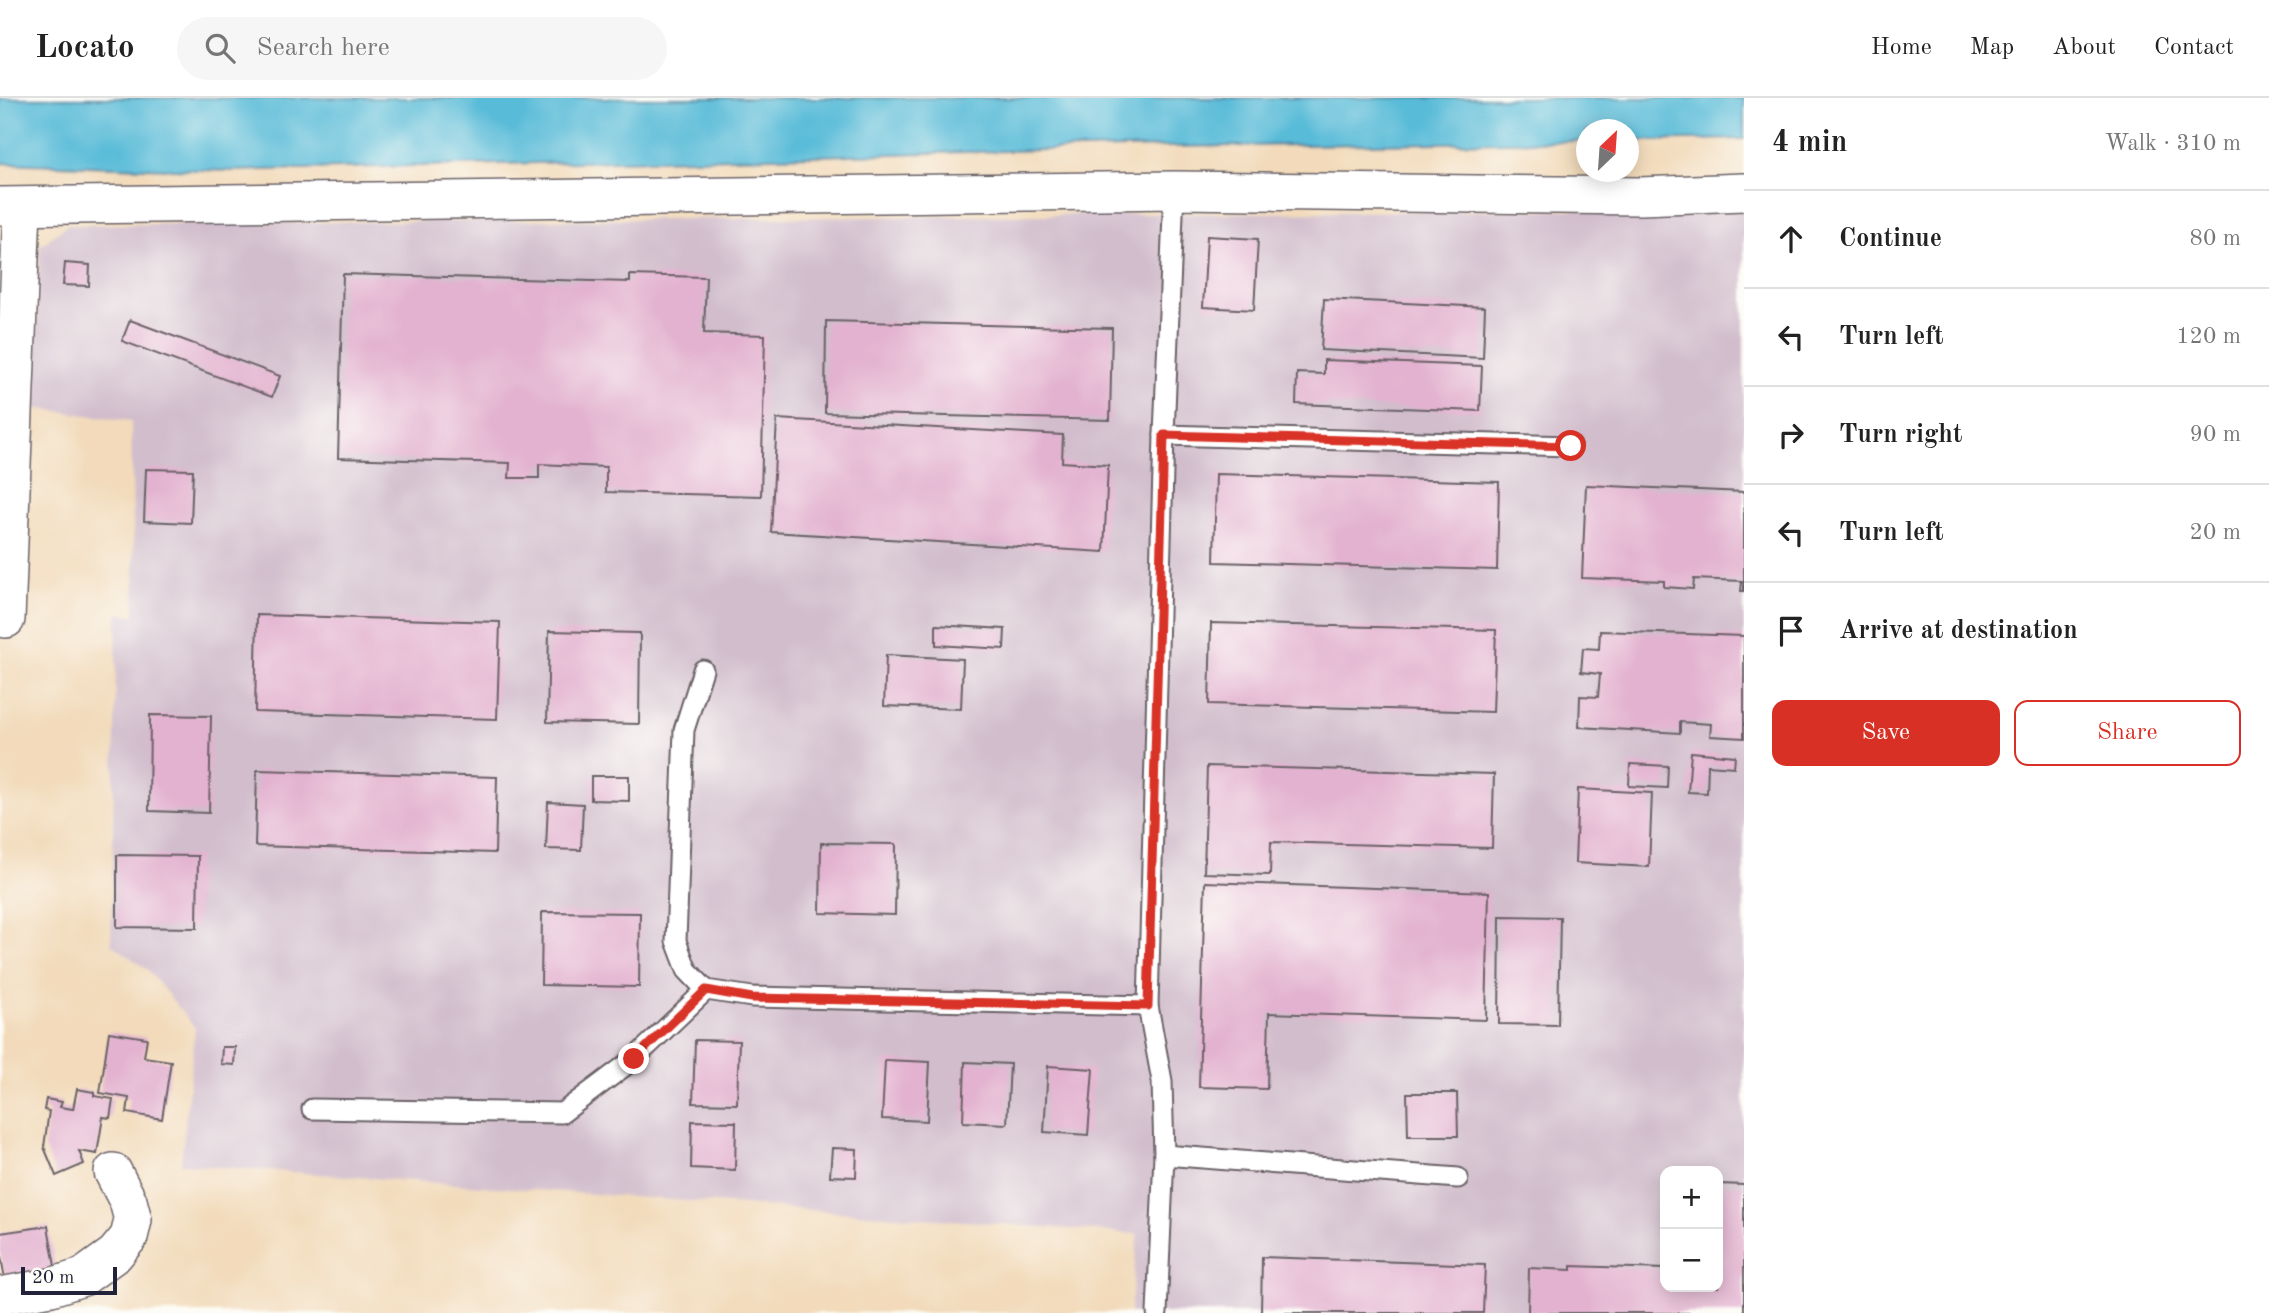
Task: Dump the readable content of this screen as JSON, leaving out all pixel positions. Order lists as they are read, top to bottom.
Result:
{
  "scale_bar": "20 m",
  "north": "top right",
  "page": {
    "header": "Locato",
    "search": "Search here",
    "nav": [
      "Home",
      "Map",
      "About",
      "Contact"
    ],
    "heading": ["4 min", "Walk · 310 m"],
    "list": [
      ["Continue", "80 m"],
      ["Turn left", "120 m"],
      ["Turn right", "90 m"],
      ["Turn left", "20 m"],
      "Arrive at destination"
    ],
    "buttons": ["Save", "Share"],
    "map_buttons": ["+", "−"],
    "scale": "20 m"
  }
}
